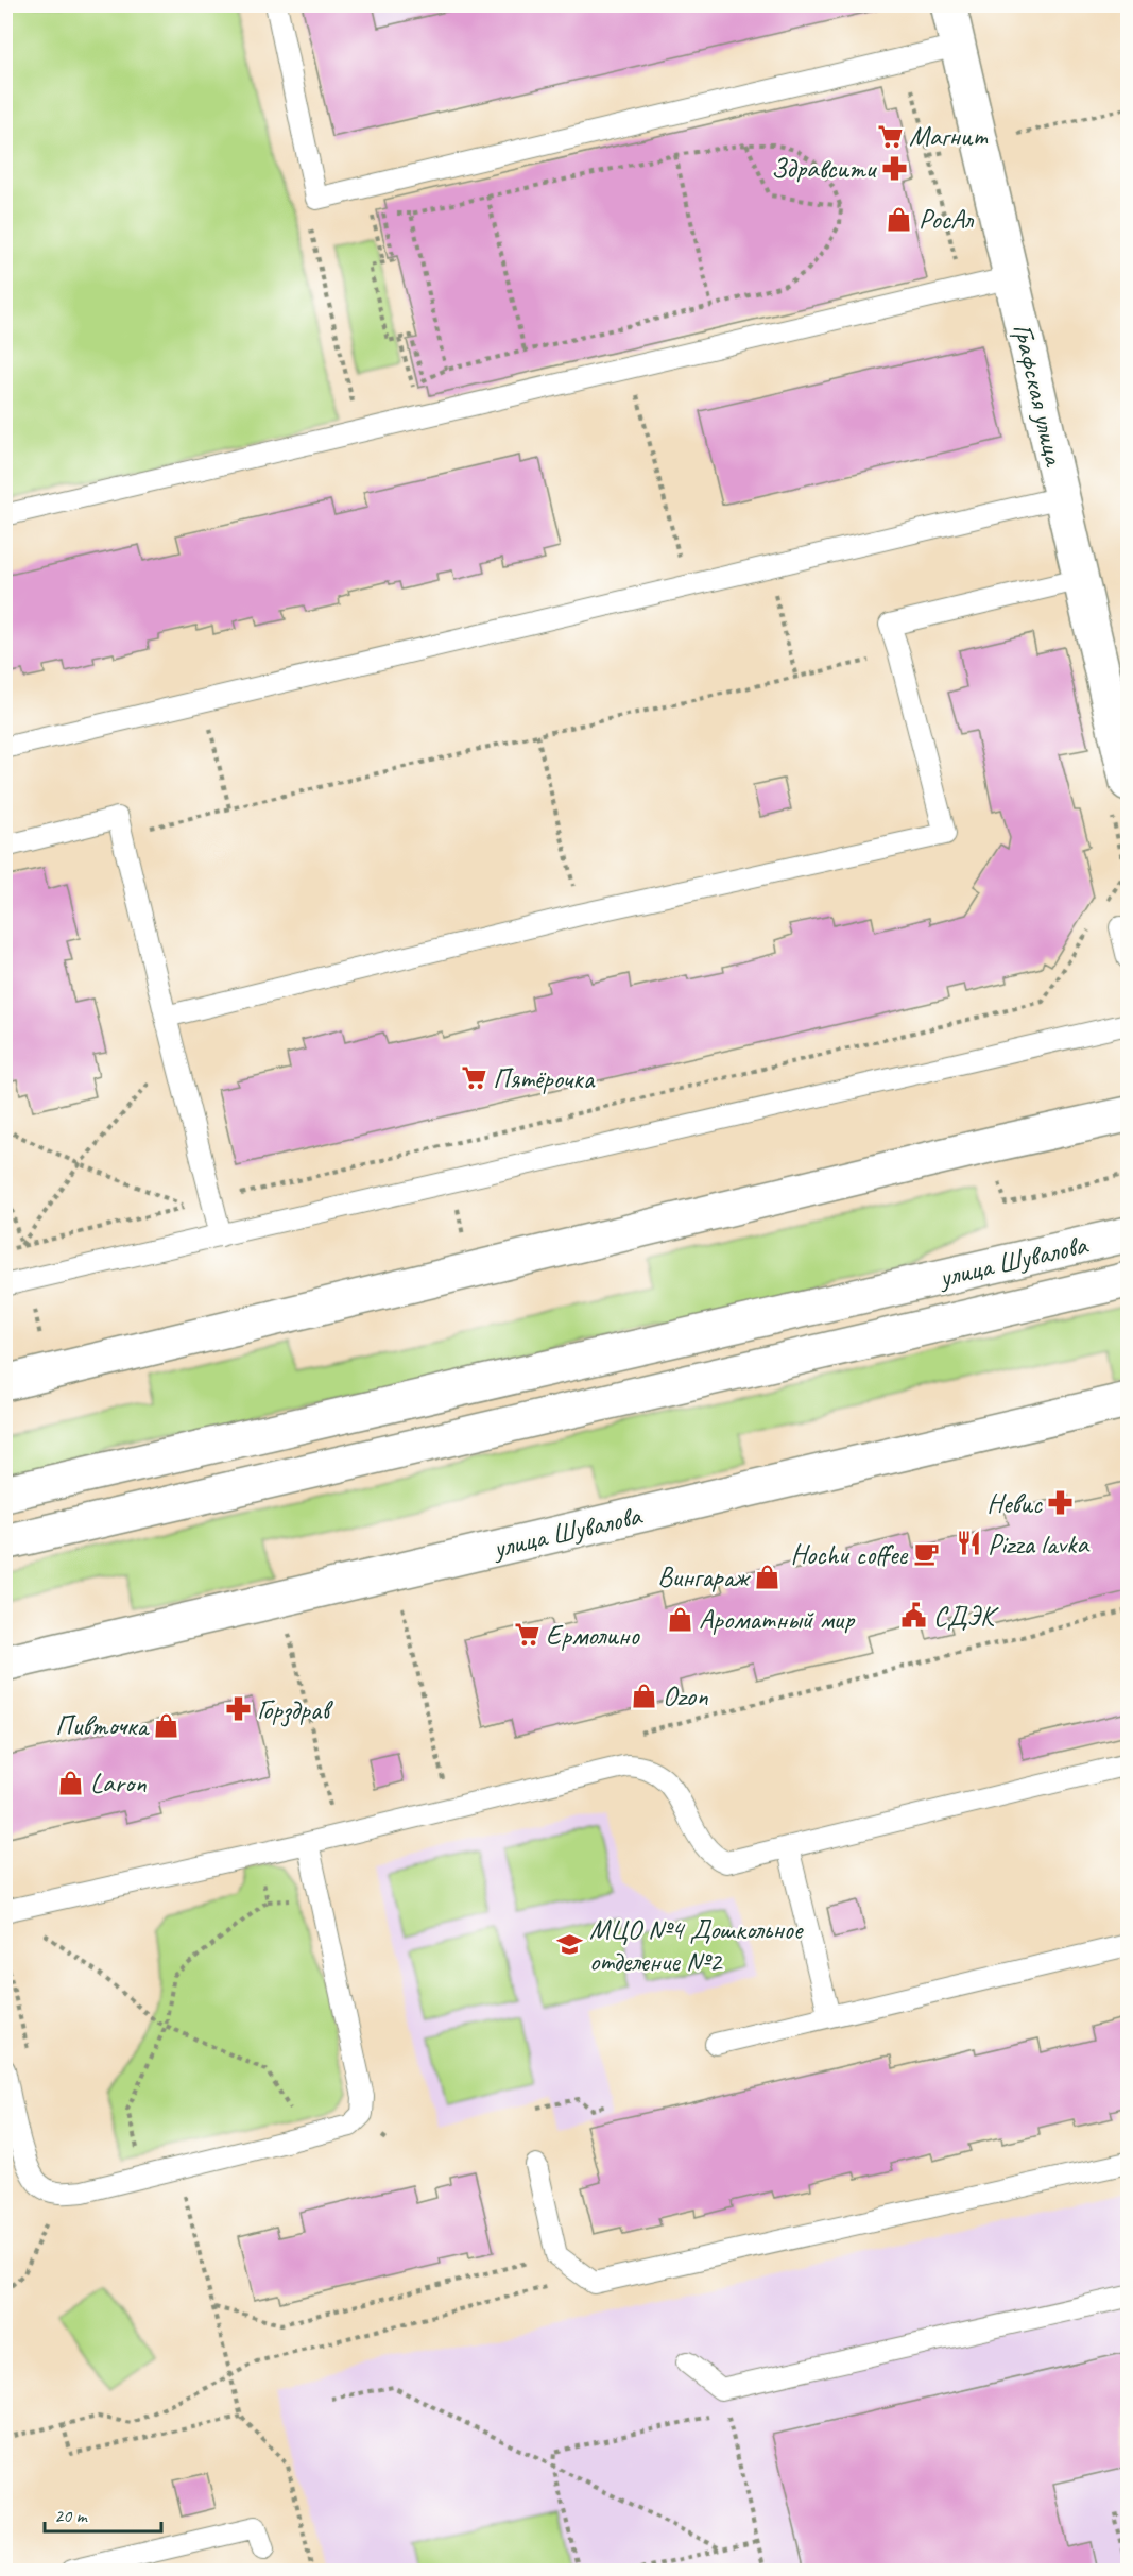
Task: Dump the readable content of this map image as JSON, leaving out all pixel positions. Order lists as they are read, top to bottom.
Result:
{
  "streets": {
    "street": ["Графская улица", "улица Шувалова"]
  },
  "places": {
    "supermarket": ["Магнит", "Пятёрочка", "Ермолино"],
    "pharmacy": ["Здравсити", "Невис", "Горздрав"],
    "shop": [
      "РосАл",
      "Вингараж",
      "Ароматный мир",
      "Ozon",
      "Пивточка",
      "Laron"
    ],
    "restaurant": ["Pizza lavka"],
    "cafe": ["Hochu coffee"],
    "public building": ["СДЭК"],
    "school or university": ["МЦО №4 Дошкольное отделение №2"]
  },
  "scale_bar": "20 m"
}
